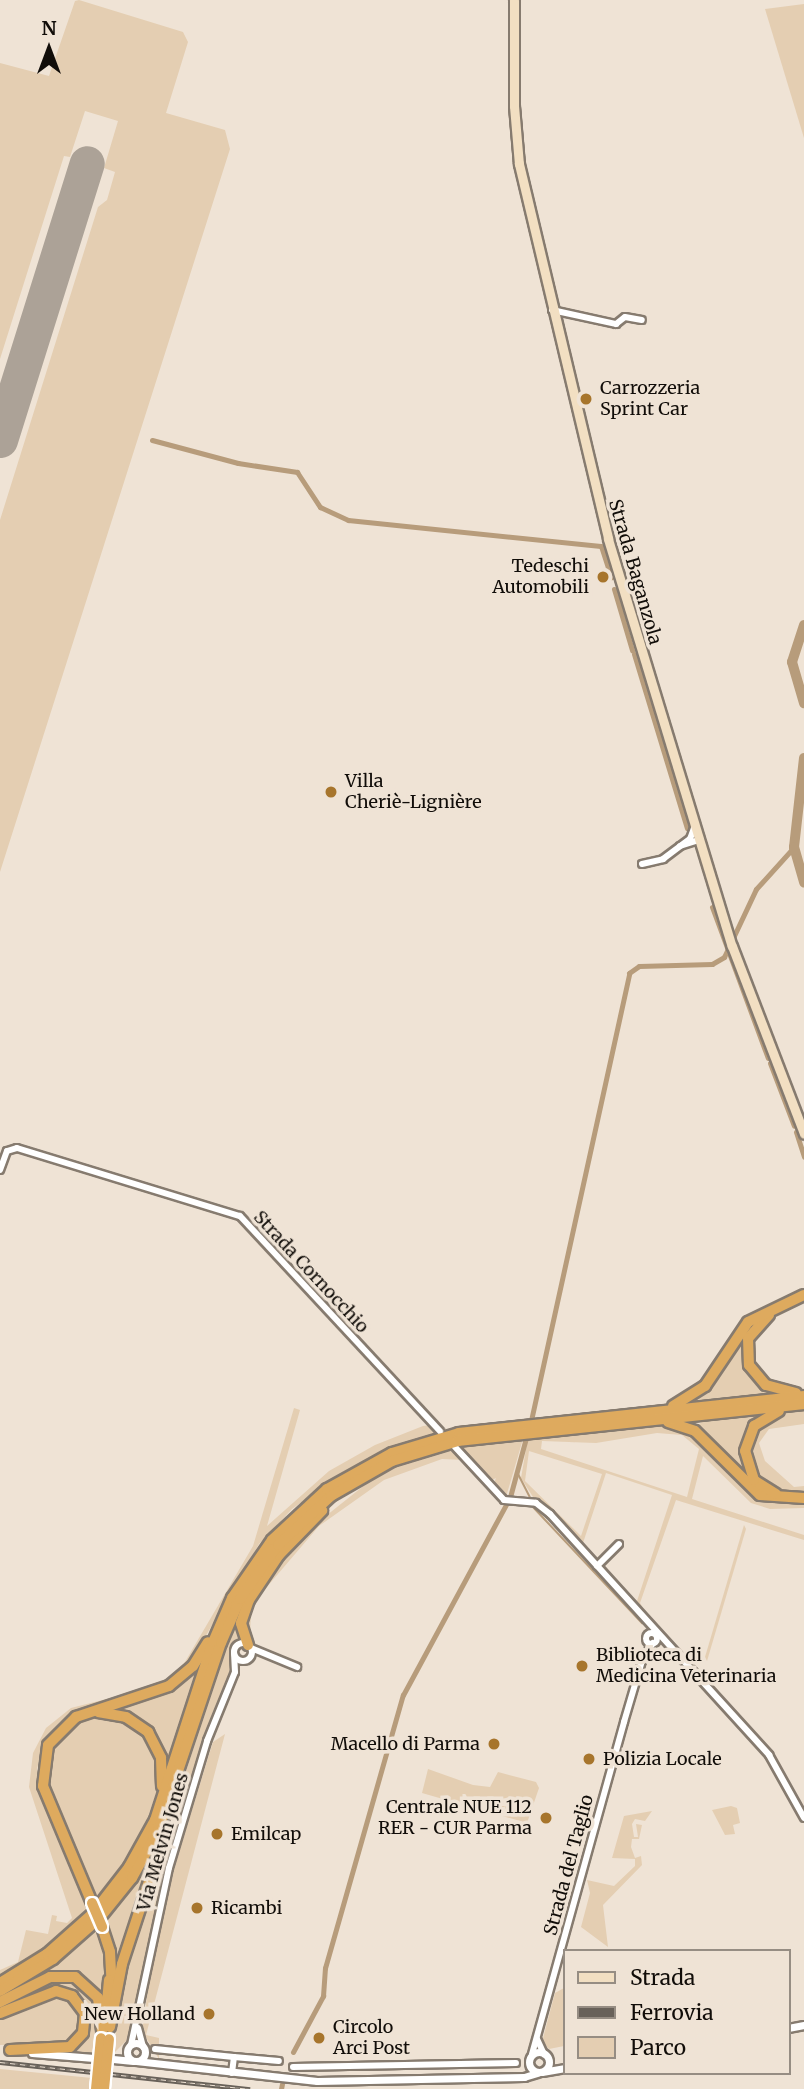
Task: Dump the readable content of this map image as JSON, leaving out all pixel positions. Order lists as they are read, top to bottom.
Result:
{
  "streets": {
    "main road": ["Strada Baganzola"],
    "street": ["Strada Cornocchio", "Via Melvin Jones", "Strada del Taglio"]
  },
  "places": [
    "Carrozzeria Sprint Car",
    "Tedeschi Automobili",
    "Villa Cheriè-Lignière",
    "Biblioteca di Medicina Veterinaria",
    "Macello di Parma",
    "Polizia Locale",
    "Centrale NUE 112 RER - CUR Parma",
    "Emilcap",
    "Ricambi",
    "New Holland",
    "Circolo Arci Post"
  ],
  "legend": ["Strada", "Ferrovia", "Parco"],
  "north": "top"
}
